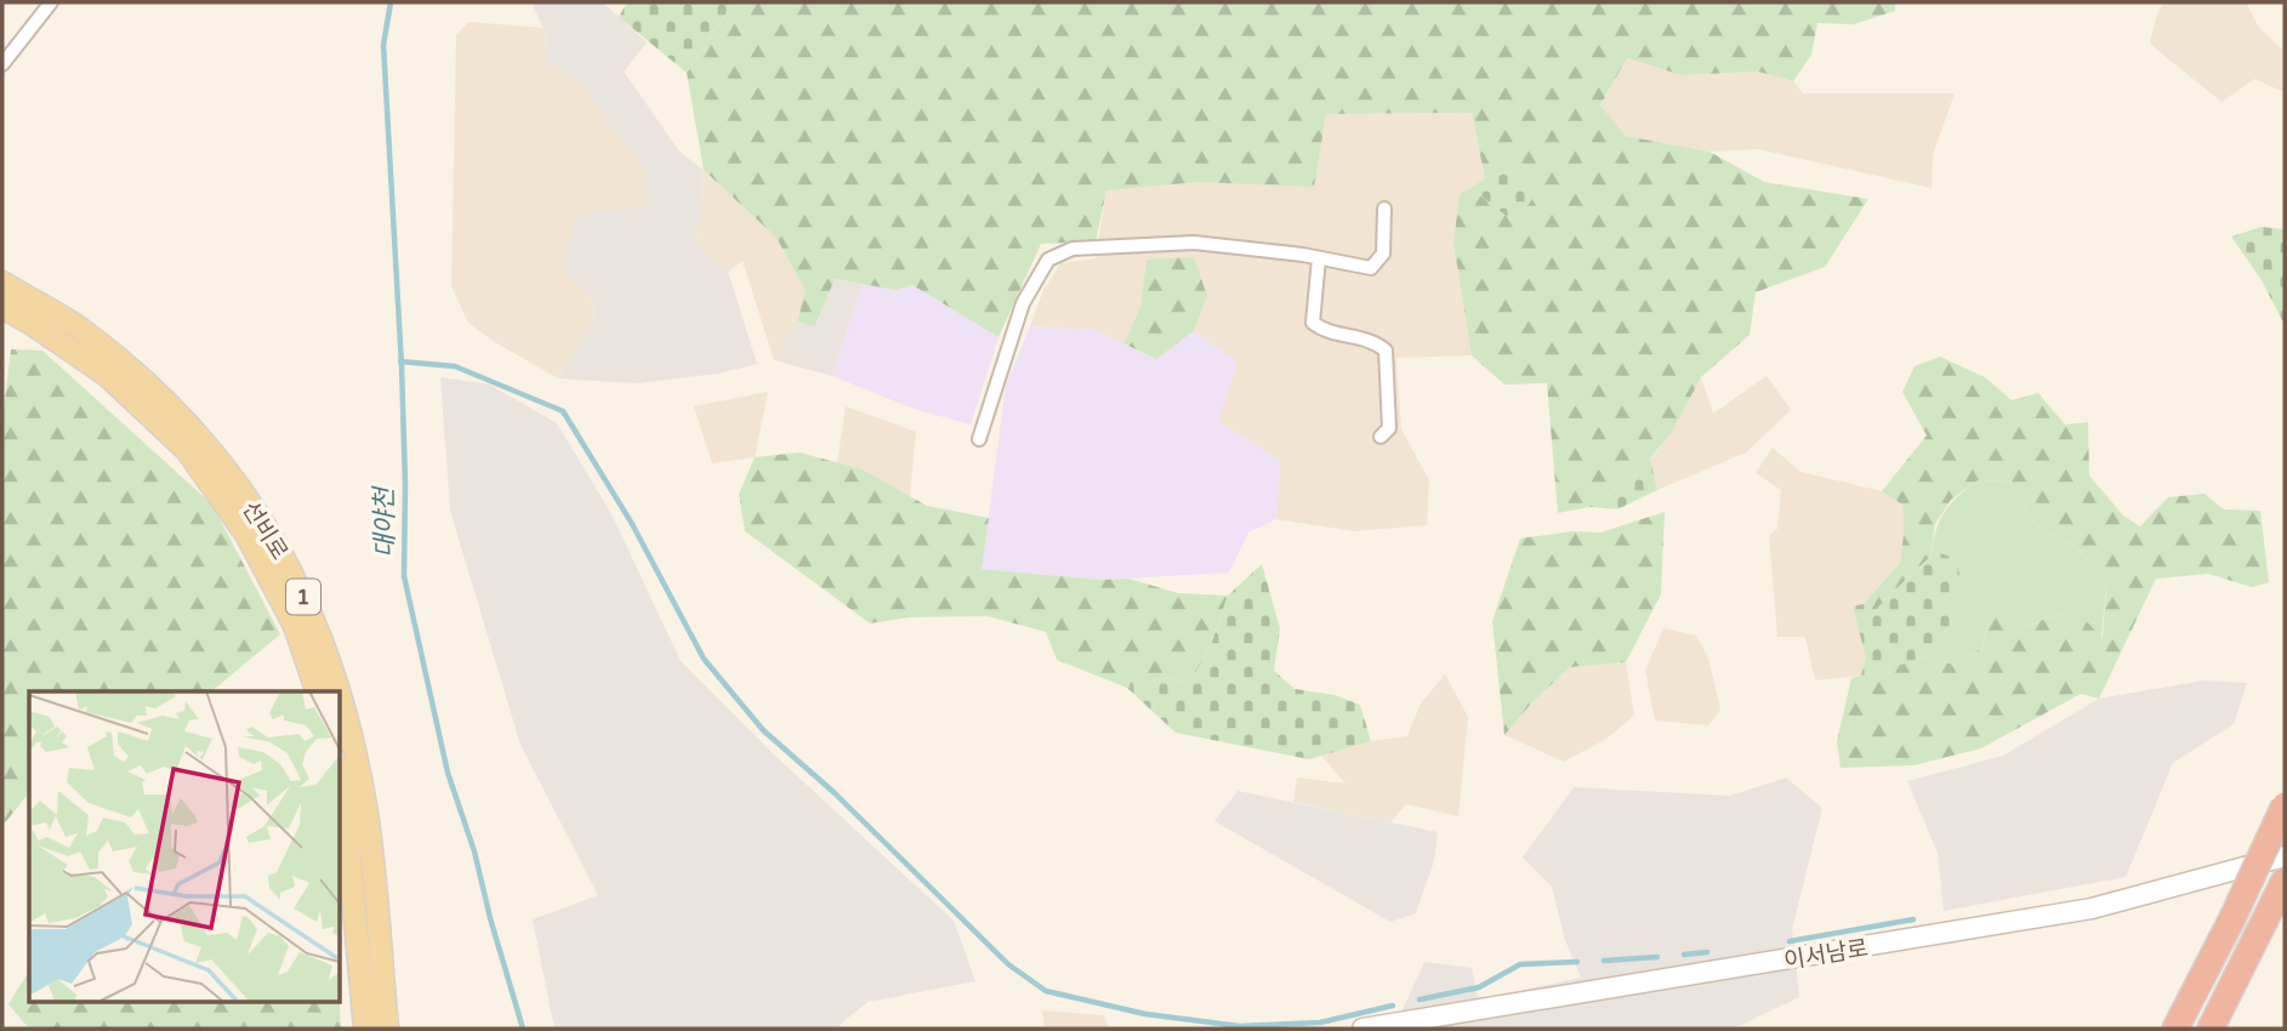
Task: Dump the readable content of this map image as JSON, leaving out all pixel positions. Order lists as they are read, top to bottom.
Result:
{
  "streets": {
    "main road": ["선비로", "1", "이서남로"]
  },
  "water": ["대야천"]
}
